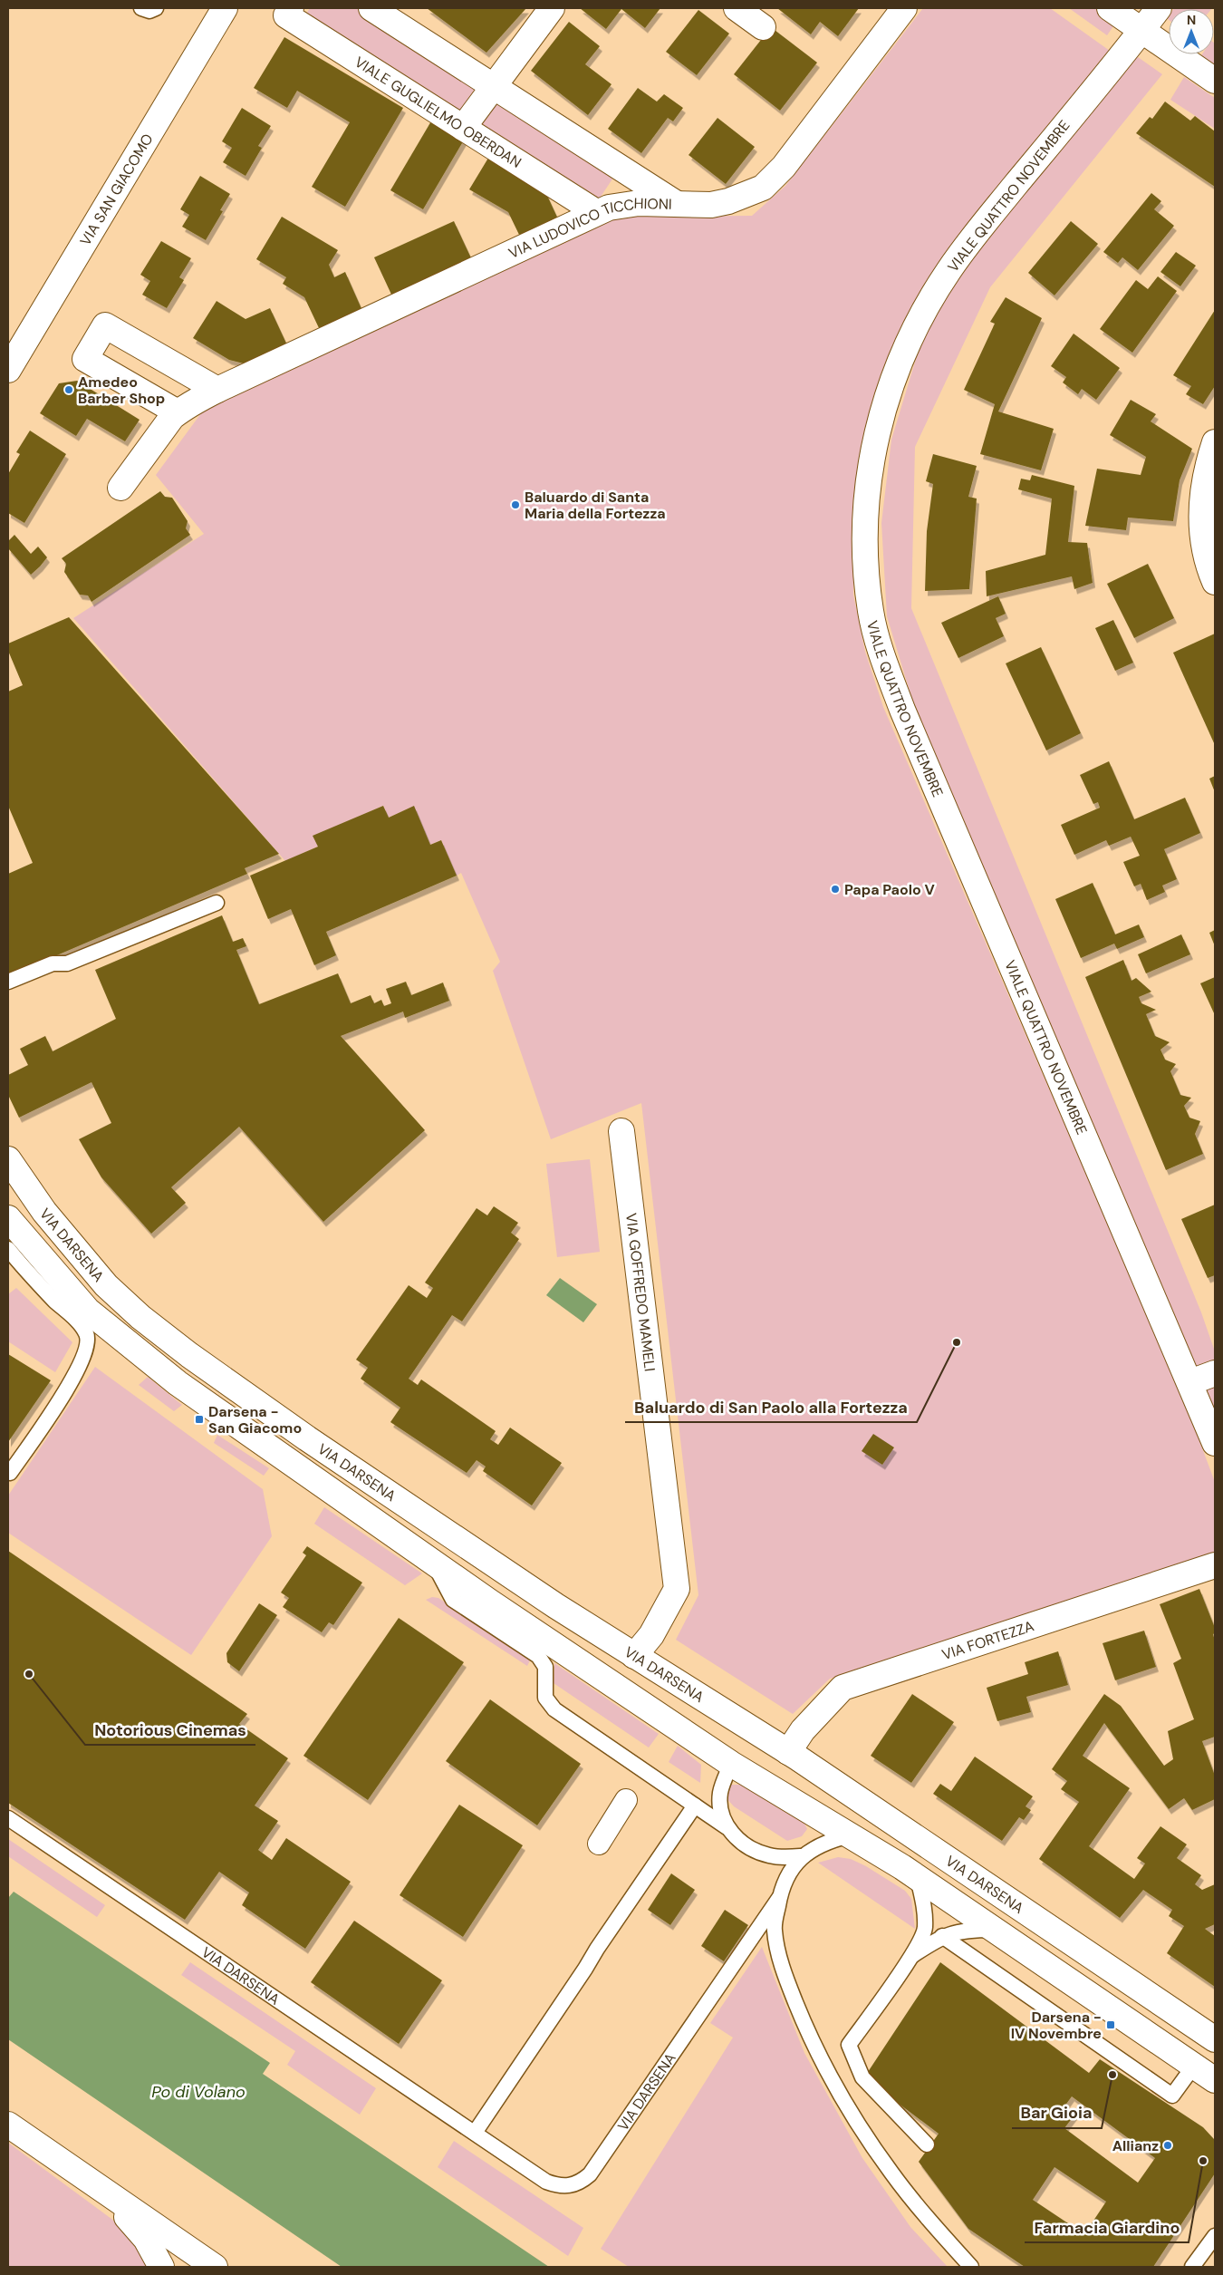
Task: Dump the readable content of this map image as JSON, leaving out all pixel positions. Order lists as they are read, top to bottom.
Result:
{
  "streets": {
    "street": [
      "VIALE GUGLIELMO OBERDAN",
      "VIA SAN GIACOMO",
      "VIALE QUATTRO NOVEMBRE",
      "VIA LUDOVICO TICCHIONI",
      "VIA DARSENA",
      "VIA GOFFREDO MAMELI",
      "VIA FORTEZZA"
    ]
  },
  "crossings": [
    ["VIALE GUGLIELMO OBERDAN", "VIA LUDOVICO TICCHIONI"],
    ["VIA DARSENA", "VIA GOFFREDO MAMELI"],
    ["VIA DARSENA", "VIA FORTEZZA"]
  ],
  "water": ["Po di Volano"],
  "places": {
    "other": [
      "Amedeo Barber Shop",
      "Baluardo di Santa Maria della Fortezza",
      "Papa Paolo V",
      "Baluardo di San Paolo alla Fortezza",
      "Notorious Cinemas",
      "Bar Gioia",
      "Allianz",
      "Farmacia Giardino"
    ],
    "transit": ["Darsena - San Giacomo", "Darsena - IV Novembre"]
  },
  "north": "top"
}
